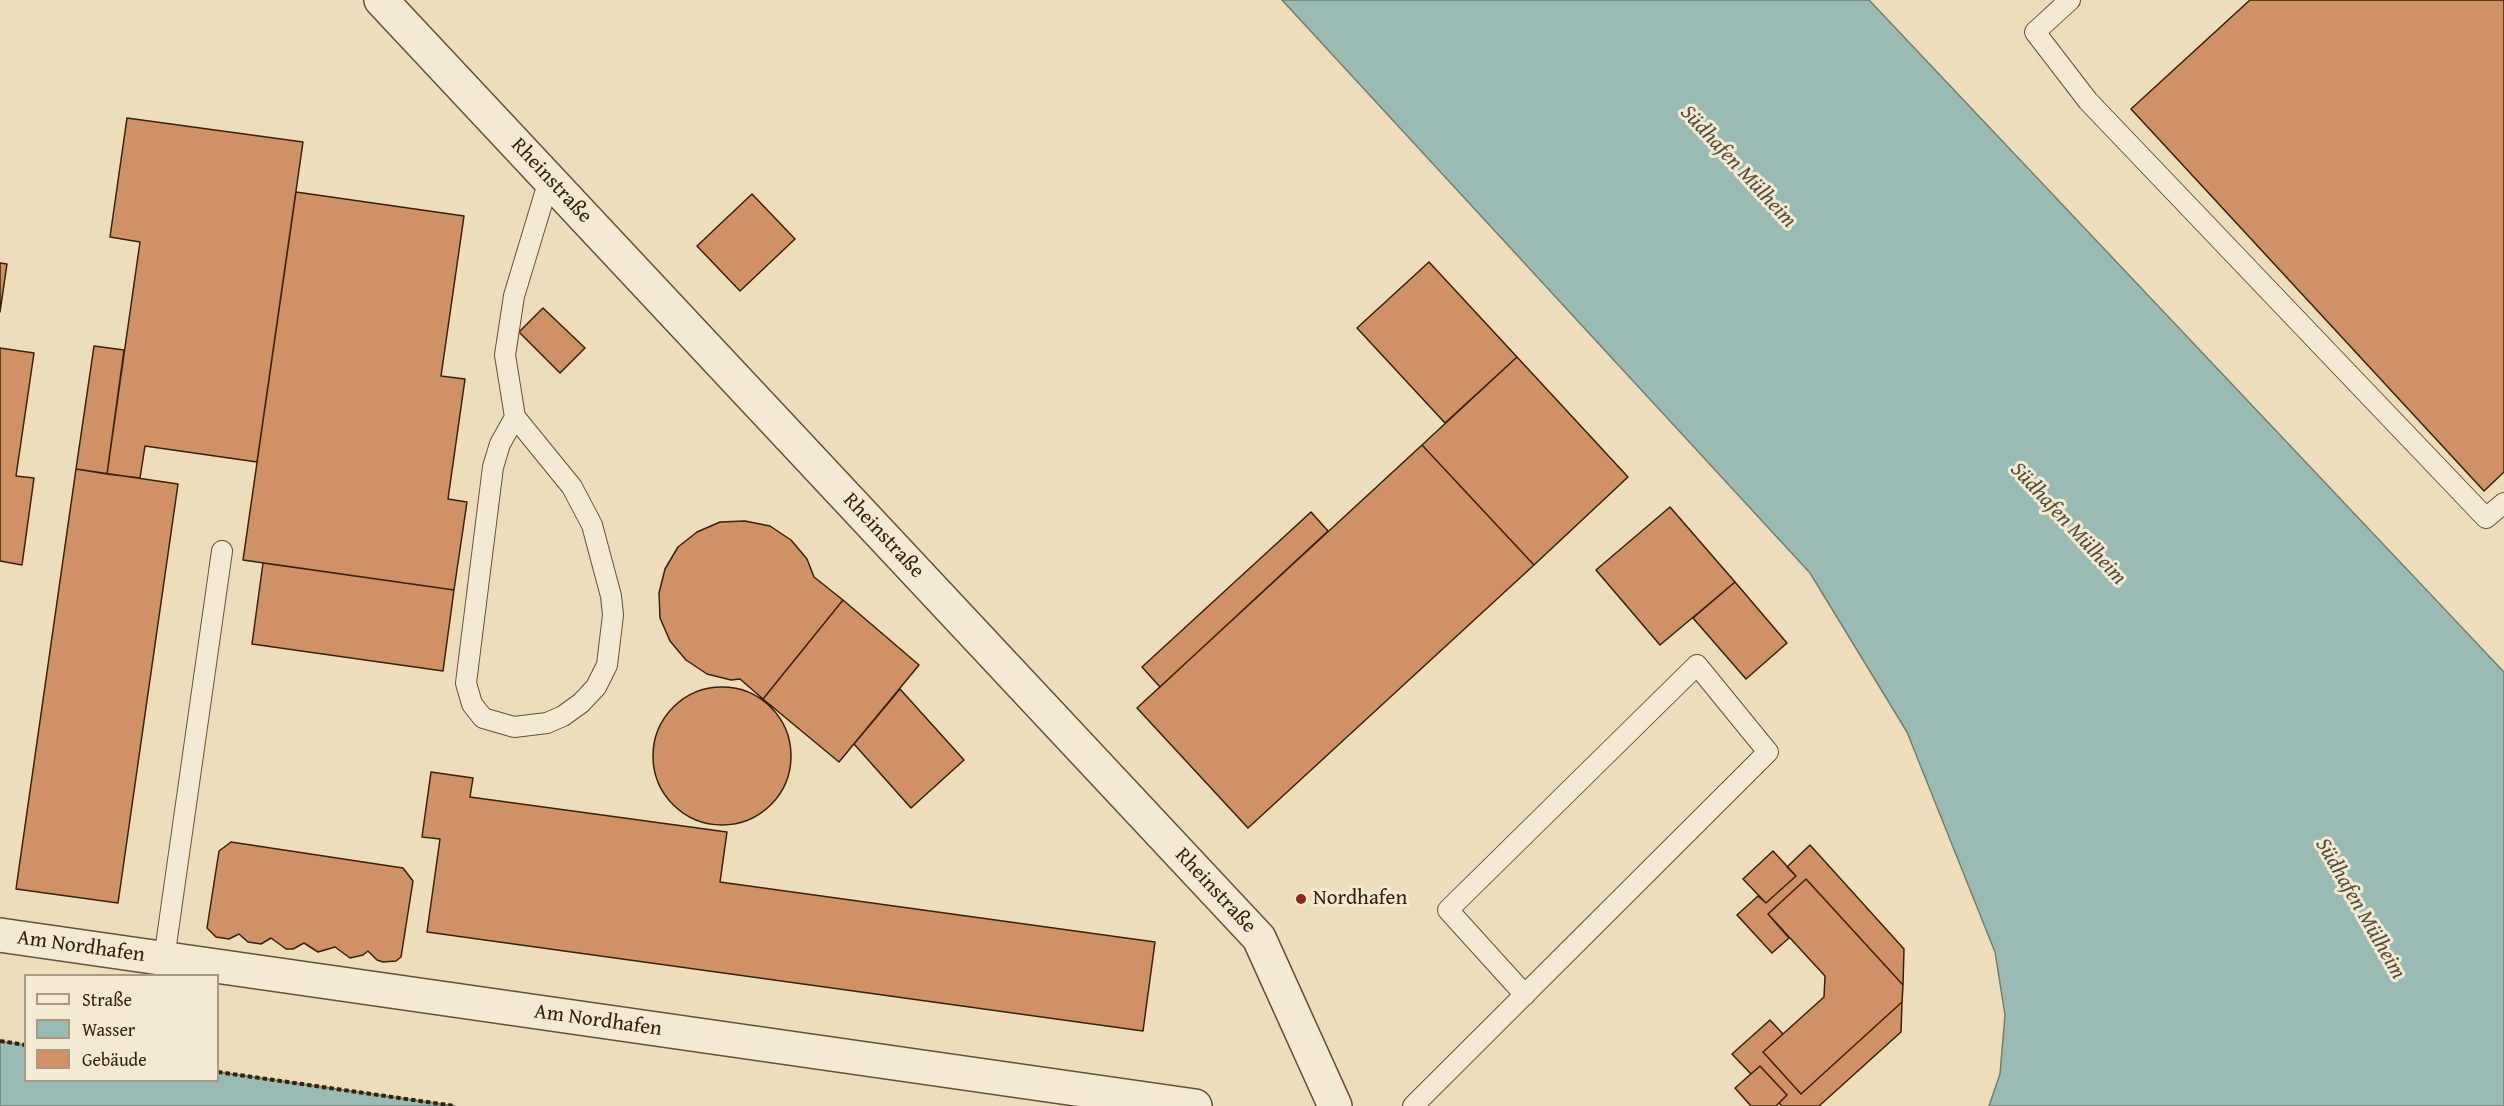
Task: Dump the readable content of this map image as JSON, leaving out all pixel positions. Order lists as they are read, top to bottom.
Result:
{
  "streets": {
    "street": ["Rheinstraße", "Am Nordhafen"]
  },
  "water": ["Südhafen Mülheim"],
  "places": ["Nordhafen"],
  "legend": ["Straße", "Wasser", "Gebäude"]
}
